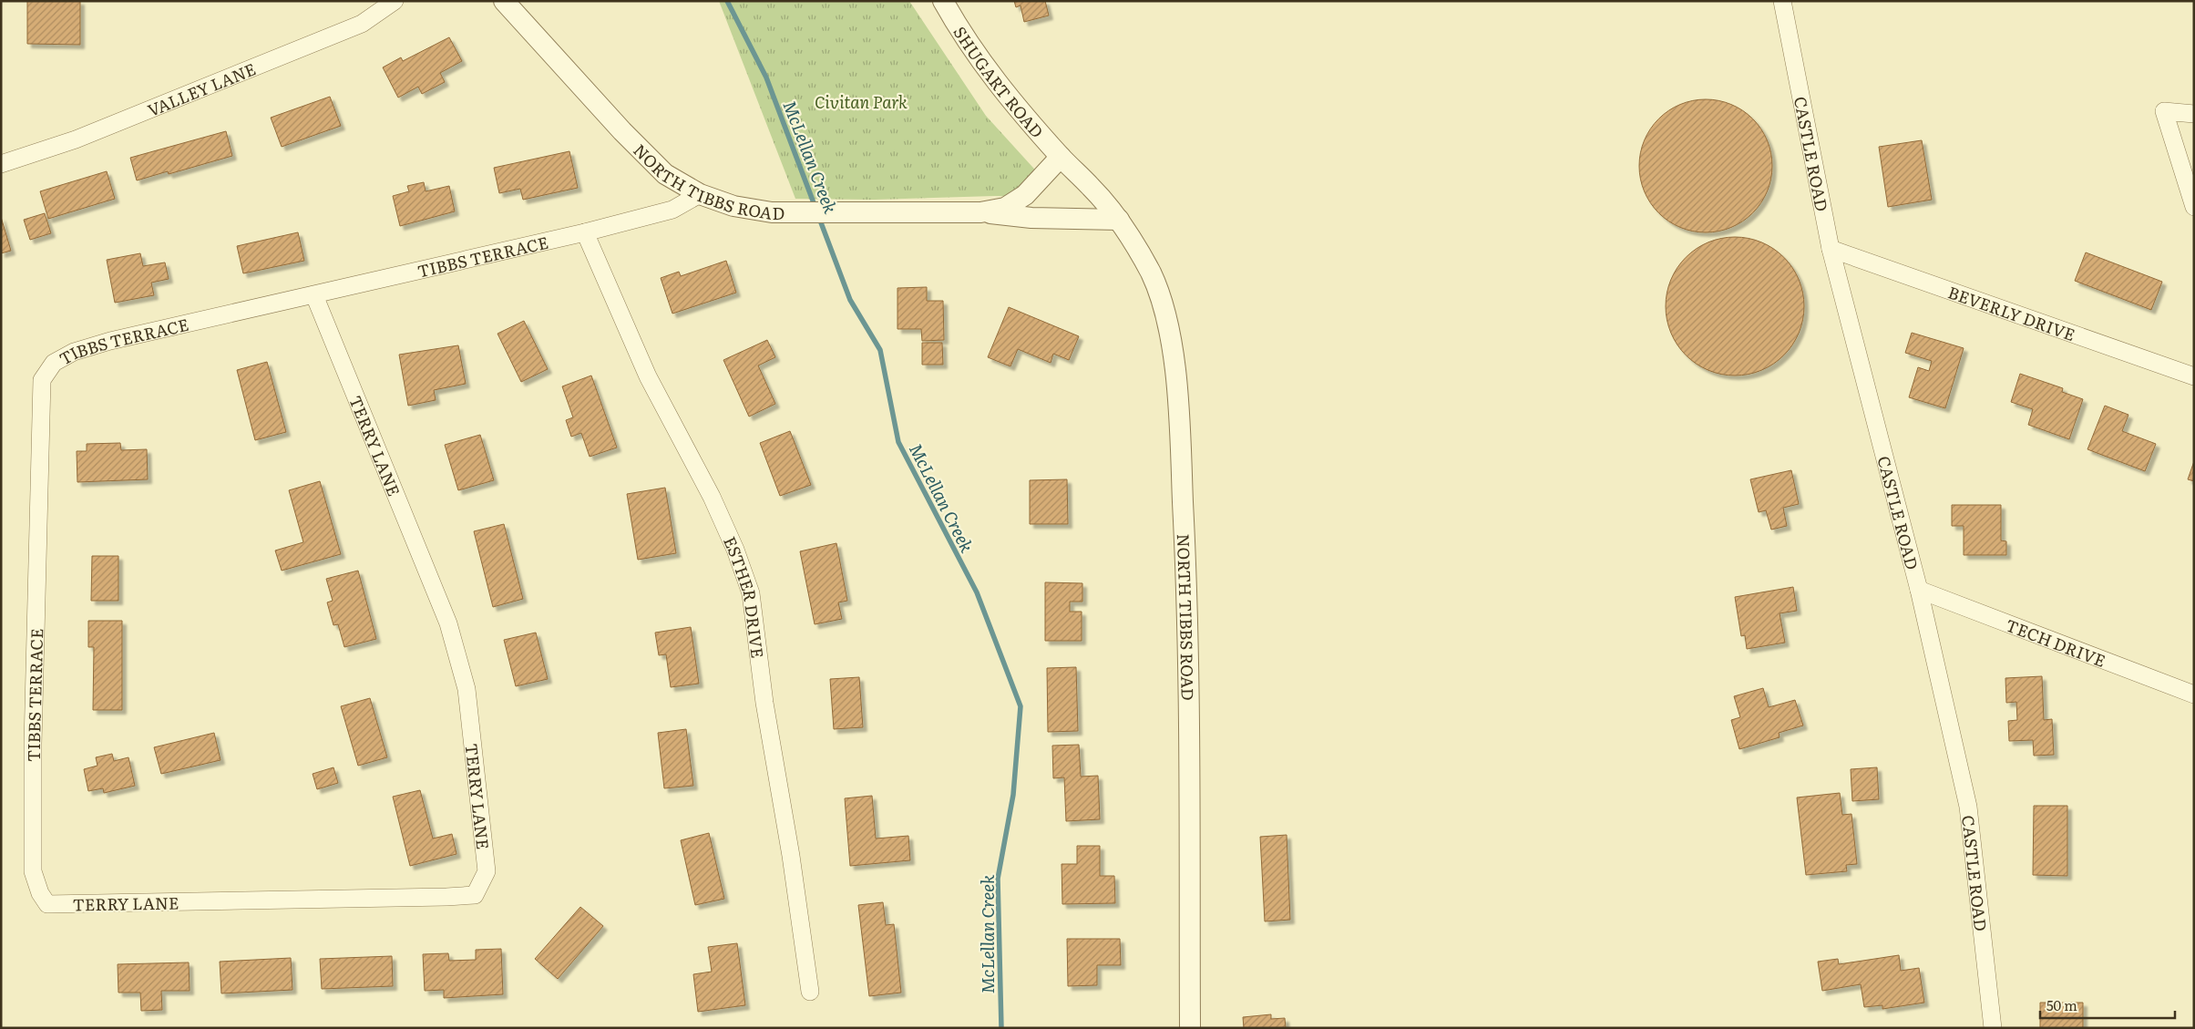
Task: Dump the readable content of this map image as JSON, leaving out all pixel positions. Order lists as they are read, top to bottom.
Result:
{
  "streets": {
    "street": [
      "SHUGART ROAD",
      "VALLEY LANE",
      "CASTLE ROAD",
      "NORTH TIBBS ROAD",
      "TIBBS TERRACE",
      "BEVERLY DRIVE",
      "TERRY LANE",
      "ESTHER DRIVE",
      "TECH DRIVE"
    ]
  },
  "crossings": [
    ["SHUGART ROAD", "NORTH TIBBS ROAD"],
    ["CASTLE ROAD", "BEVERLY DRIVE"],
    ["CASTLE ROAD", "TECH DRIVE"],
    ["NORTH TIBBS ROAD", "TIBBS TERRACE"],
    ["TIBBS TERRACE", "TERRY LANE"],
    ["TIBBS TERRACE", "ESTHER DRIVE"]
  ],
  "water": ["McLellan Creek"],
  "parks": ["Civitan Park"],
  "scale_bar": "50 m"
}
